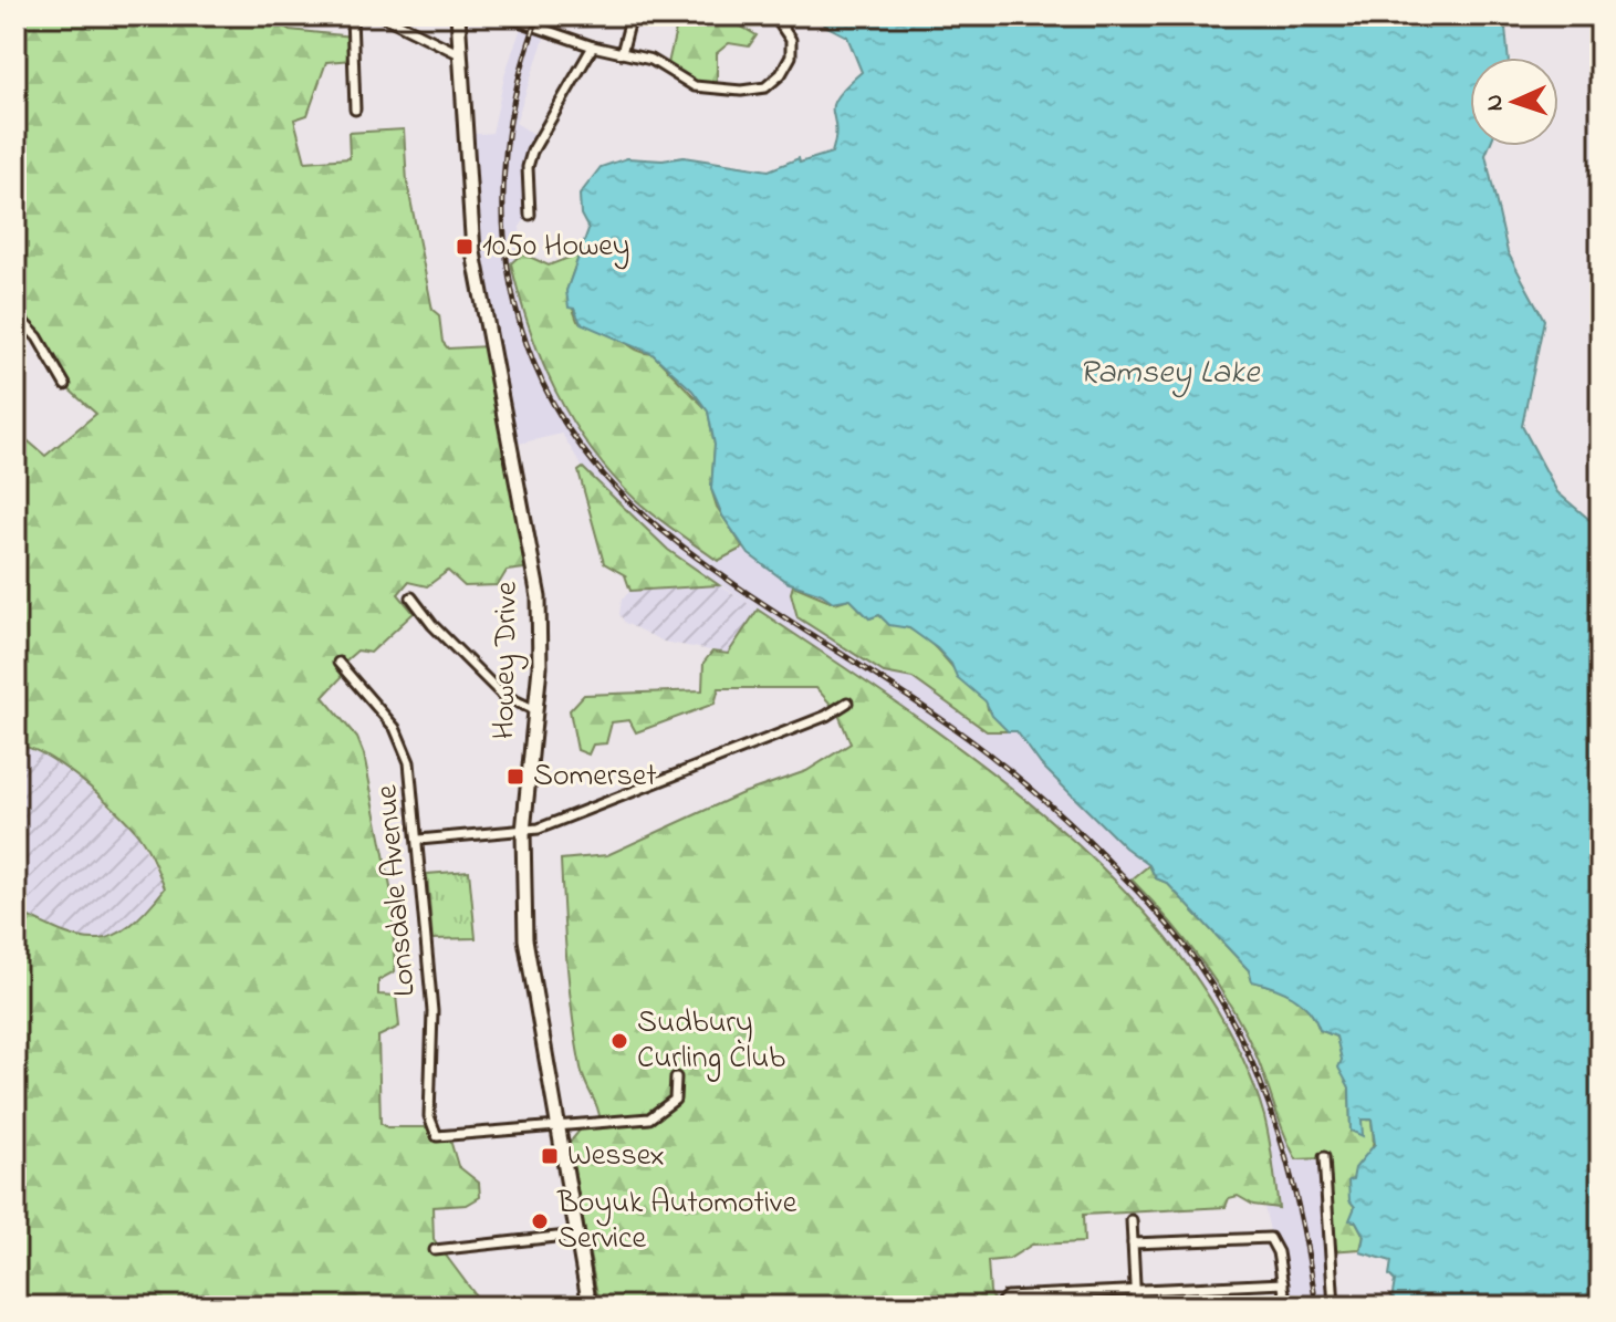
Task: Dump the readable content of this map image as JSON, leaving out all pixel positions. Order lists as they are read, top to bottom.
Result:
{
  "streets": {
    "main road": ["Howey Drive"],
    "street": ["Lonsdale Avenue"]
  },
  "crossings": [
    ["Howey Drive", "Lonsdale Avenue"]
  ],
  "water": ["Ramsey Lake"],
  "places": {
    "transit": ["1050 Howey", "Somerset", "Wessex"],
    "other": ["Sudbury Curling Club", "Boyuk Automotive Service"]
  },
  "north": "left"
}
